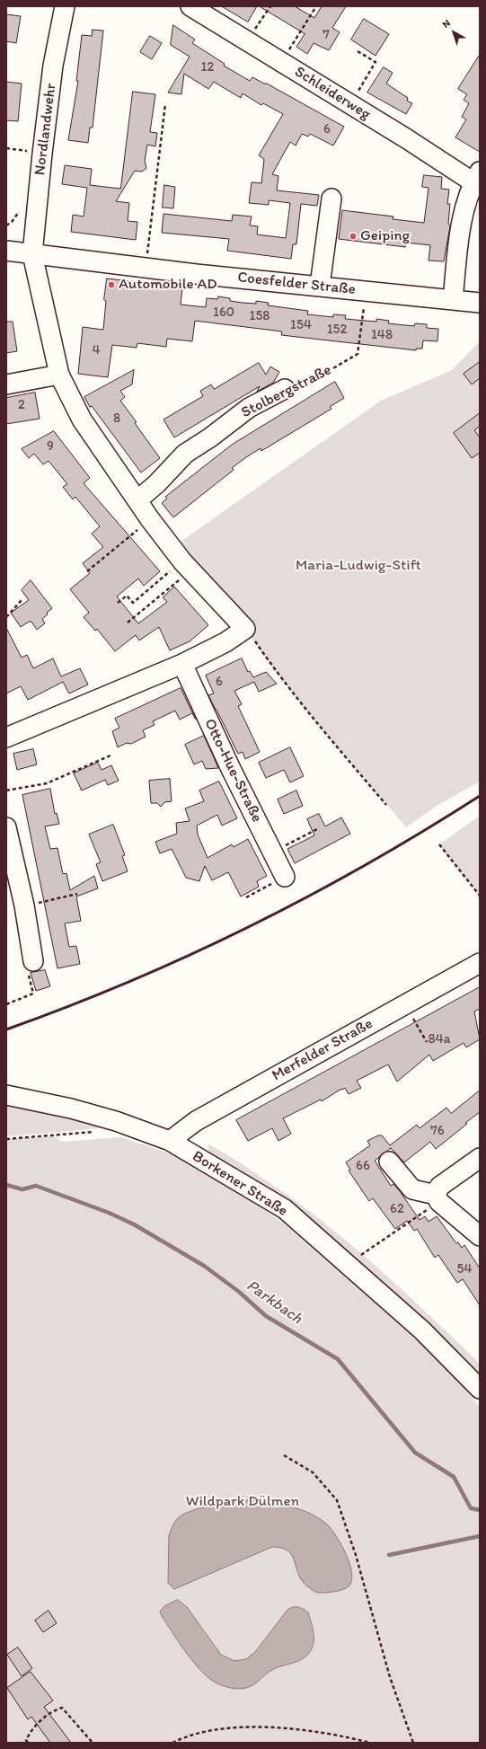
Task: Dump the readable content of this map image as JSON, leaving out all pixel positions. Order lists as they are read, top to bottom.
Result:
{
  "streets": {
    "street": [
      "Schleiderweg",
      "Nordlandwehr",
      "Coesfelder Straße",
      "Stolbergstraße",
      "Otto-Hue-Straße",
      "Merfelder Straße",
      "Borkener Straße"
    ]
  },
  "crossings": [
    ["Nordlandwehr", "Coesfelder Straße"],
    ["Coesfelder Straße", "Stolbergstraße"],
    ["Merfelder Straße", "Borkener Straße"]
  ],
  "water": ["Parkbach"],
  "parks": ["Maria-Ludwig-Stift", "Wildpark Dülmen"],
  "places": ["Geiping", "Automobile AD"],
  "house_numbers": [
    "7",
    "12",
    "6",
    "160",
    "158",
    "154",
    "152",
    "148",
    "4",
    "2",
    "8",
    "9",
    "6",
    "84a",
    "76",
    "66",
    "62",
    "54"
  ],
  "north": "top left"
}
